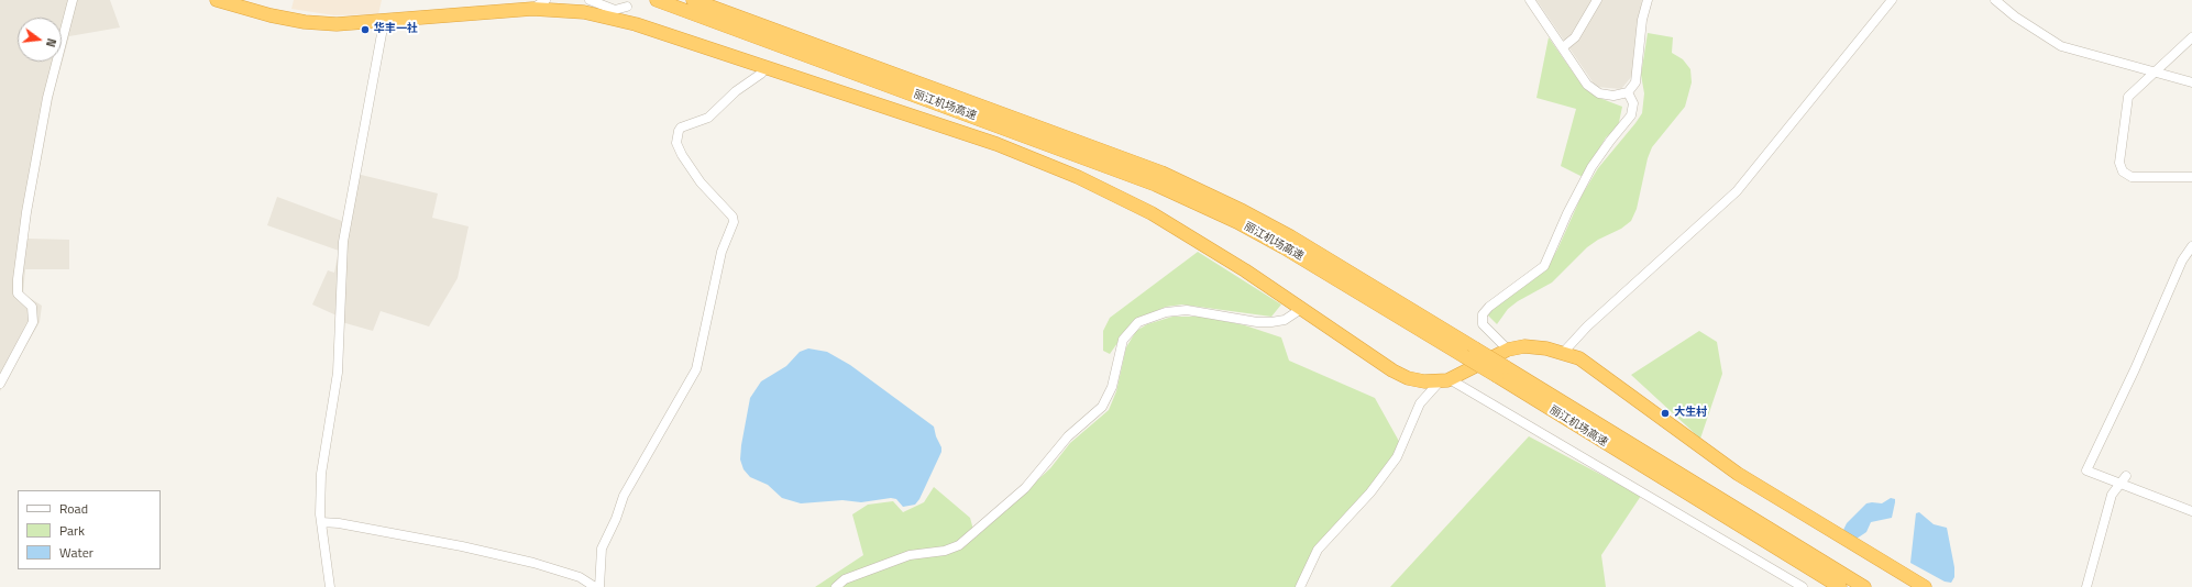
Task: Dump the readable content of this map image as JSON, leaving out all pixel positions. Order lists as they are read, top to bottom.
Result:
{
  "streets": {
    "highway": ["丽江机场高速"]
  },
  "places": ["华丰一社", "大生村"],
  "legend": ["Road", "Park", "Water"],
  "north": "right"
}
